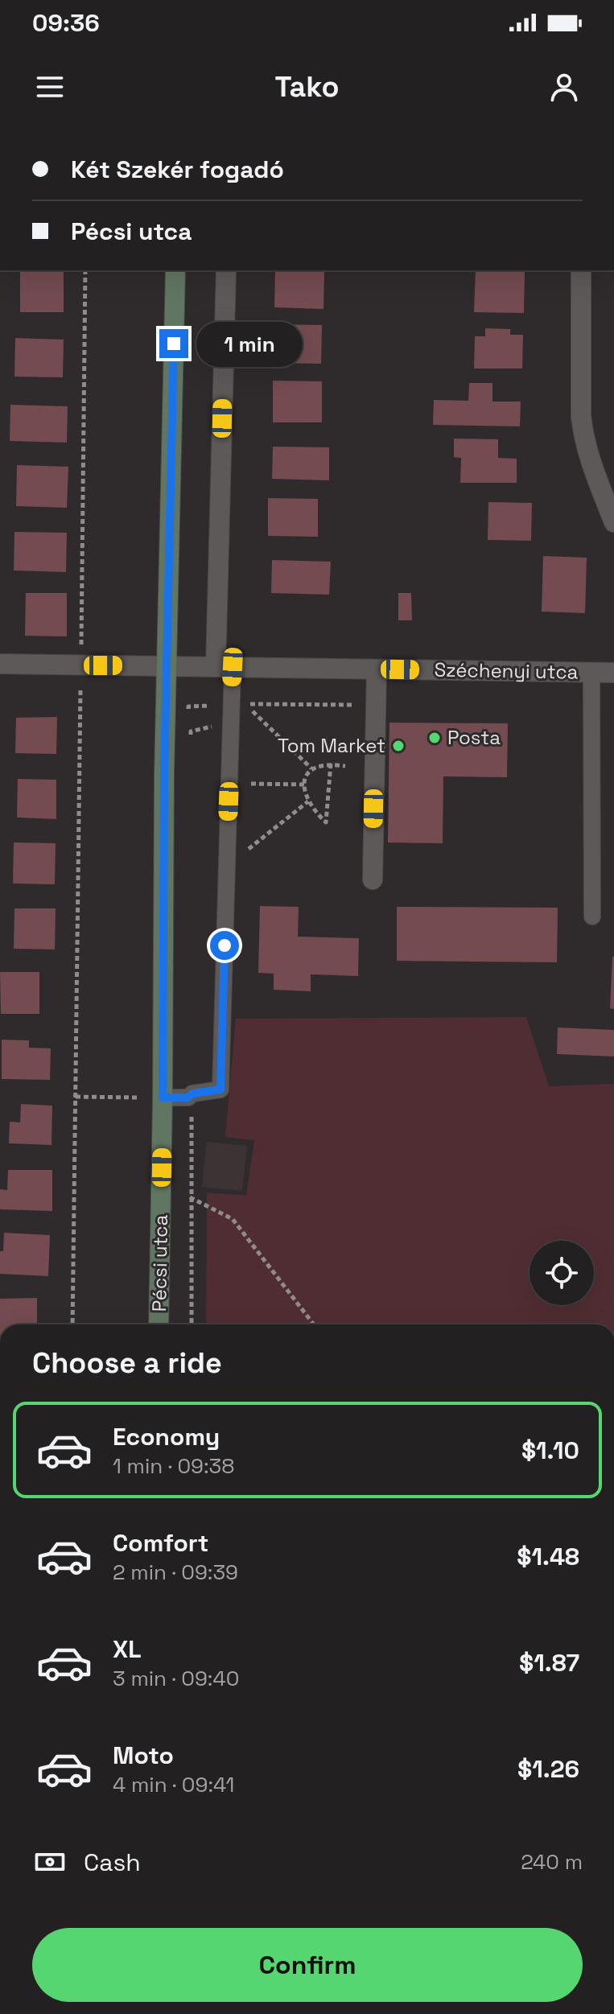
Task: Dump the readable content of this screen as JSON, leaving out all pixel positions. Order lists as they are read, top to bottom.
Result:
{
  "streets": {
    "main road": ["Pécsi utca"],
    "street": ["Széchenyi utca"]
  },
  "crossings": [
    ["Széchenyi utca", "Pécsi utca"]
  ],
  "places": ["Posta", "Tom Market"],
  "page": {
    "status": "09:36",
    "header": "Tako",
    "banner": ["Két Szekér fogadó", "Pécsi utca"],
    "bubble": "1 min",
    "heading": "Choose a ride",
    "list": [
      {
        "name": "Economy",
        "note": "1 min · 09:38",
        "value": "$1.10"
      },
      {
        "name": "Comfort",
        "note": "2 min · 09:39",
        "value": "$1.48"
      },
      {
        "name": "XL",
        "note": "3 min · 09:40",
        "value": "$1.87"
      },
      {
        "name": "Moto",
        "note": "4 min · 09:41",
        "value": "$1.26"
      }
    ],
    "pay": ["Cash", "240 m"],
    "buttons": "Confirm"
  }
}
